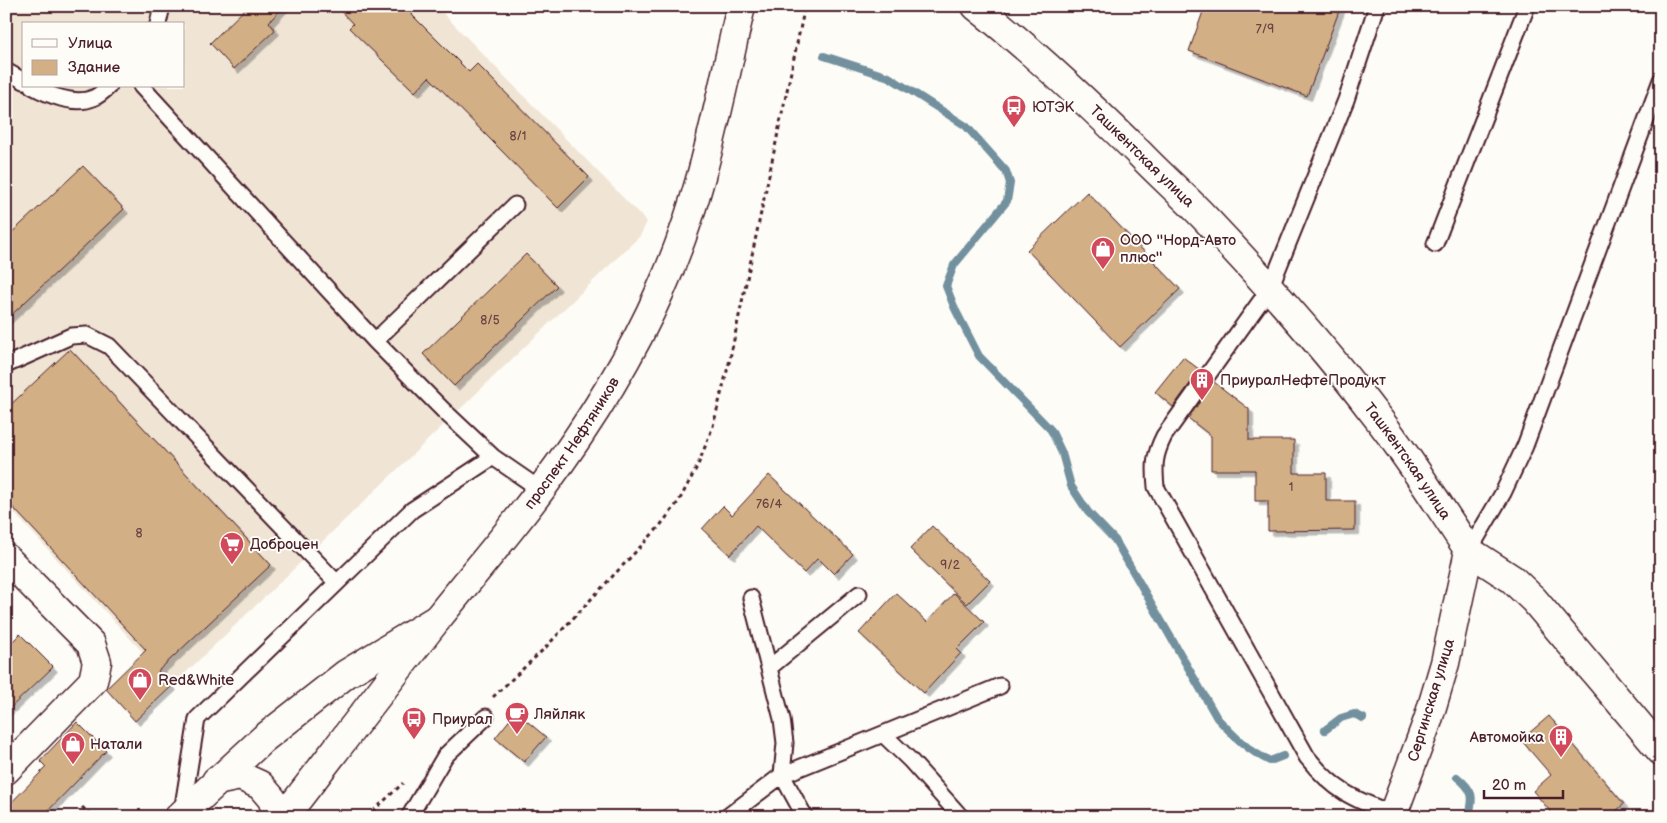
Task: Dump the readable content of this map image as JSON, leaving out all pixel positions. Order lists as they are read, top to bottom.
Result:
{
  "streets": {
    "main road": ["Ташкентская улица", "проспект Нефтяников", "Сергинская улица"]
  },
  "crossings": [
    ["Ташкентская улица", "Сергинская улица"]
  ],
  "places": {
    "bus stop": ["ЮТЭК", "Приурал"],
    "shop": ["ООО ''Норд-Авто плюс''", "Red&White", "Натали"],
    "building": ["ПриуралНефтеПродукт", "Автомойка"],
    "supermarket": ["Доброцен"],
    "cafe": ["Ляйляк"]
  },
  "house_numbers": [
    "7/9",
    "8/1",
    "8/5",
    "1",
    "76/4",
    "8",
    "9/2"
  ],
  "legend": ["Улица", "Здание"],
  "scale_bar": "20 m"
}
